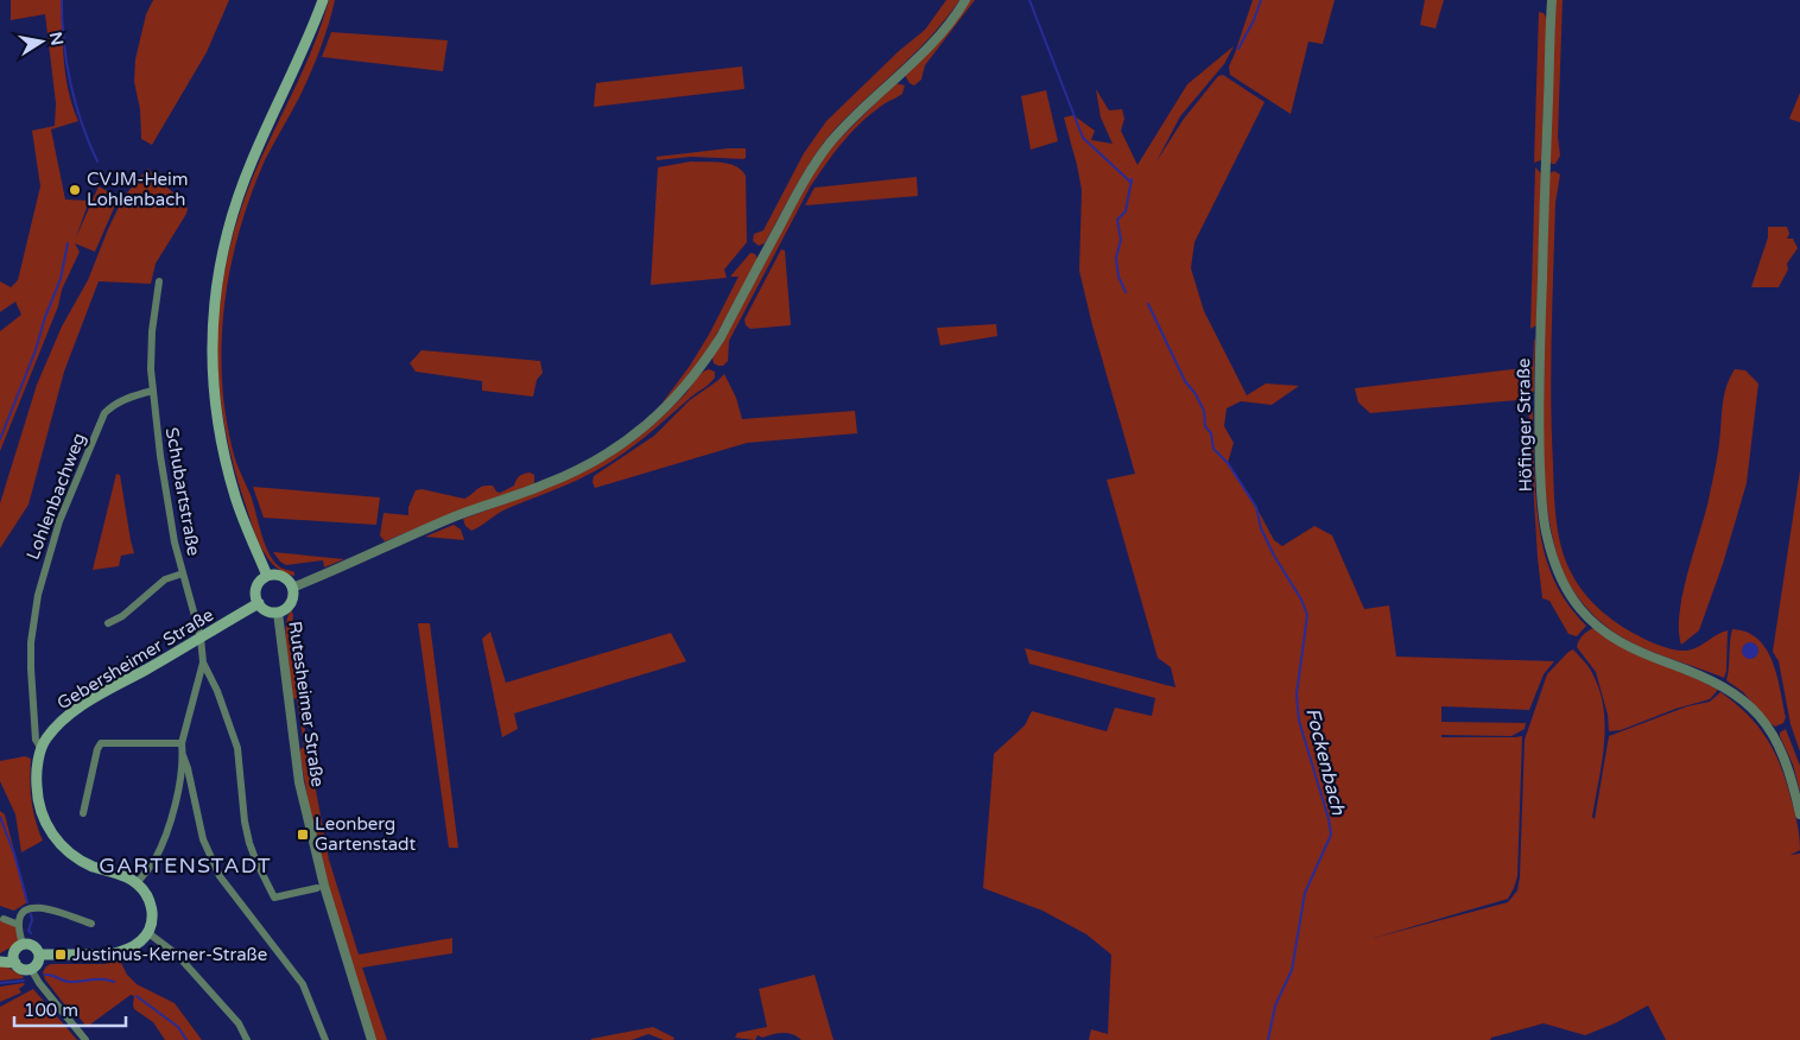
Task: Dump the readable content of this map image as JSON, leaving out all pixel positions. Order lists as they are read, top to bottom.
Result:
{
  "streets": {
    "main road": ["Gebersheimer Straße"],
    "street": [
      "Höfinger Straße",
      "Schubartstraße",
      "Lohlenbachweg",
      "Rutesheimer Straße"
    ]
  },
  "crossings": [
    ["Schubartstraße", "Lohlenbachweg"],
    ["Schubartstraße", "Gebersheimer Straße"],
    ["Lohlenbachweg", "Gebersheimer Straße"],
    ["Gebersheimer Straße", "Rutesheimer Straße"]
  ],
  "districts": ["GARTENSTADT"],
  "water": ["Fockenbach"],
  "places": {
    "other": ["CVJM-Heim Lohlenbach"],
    "transit": ["Leonberg Gartenstadt", "Justinus-Kerner-Straße"]
  },
  "scale_bar": "100 m",
  "north": "right"
}
